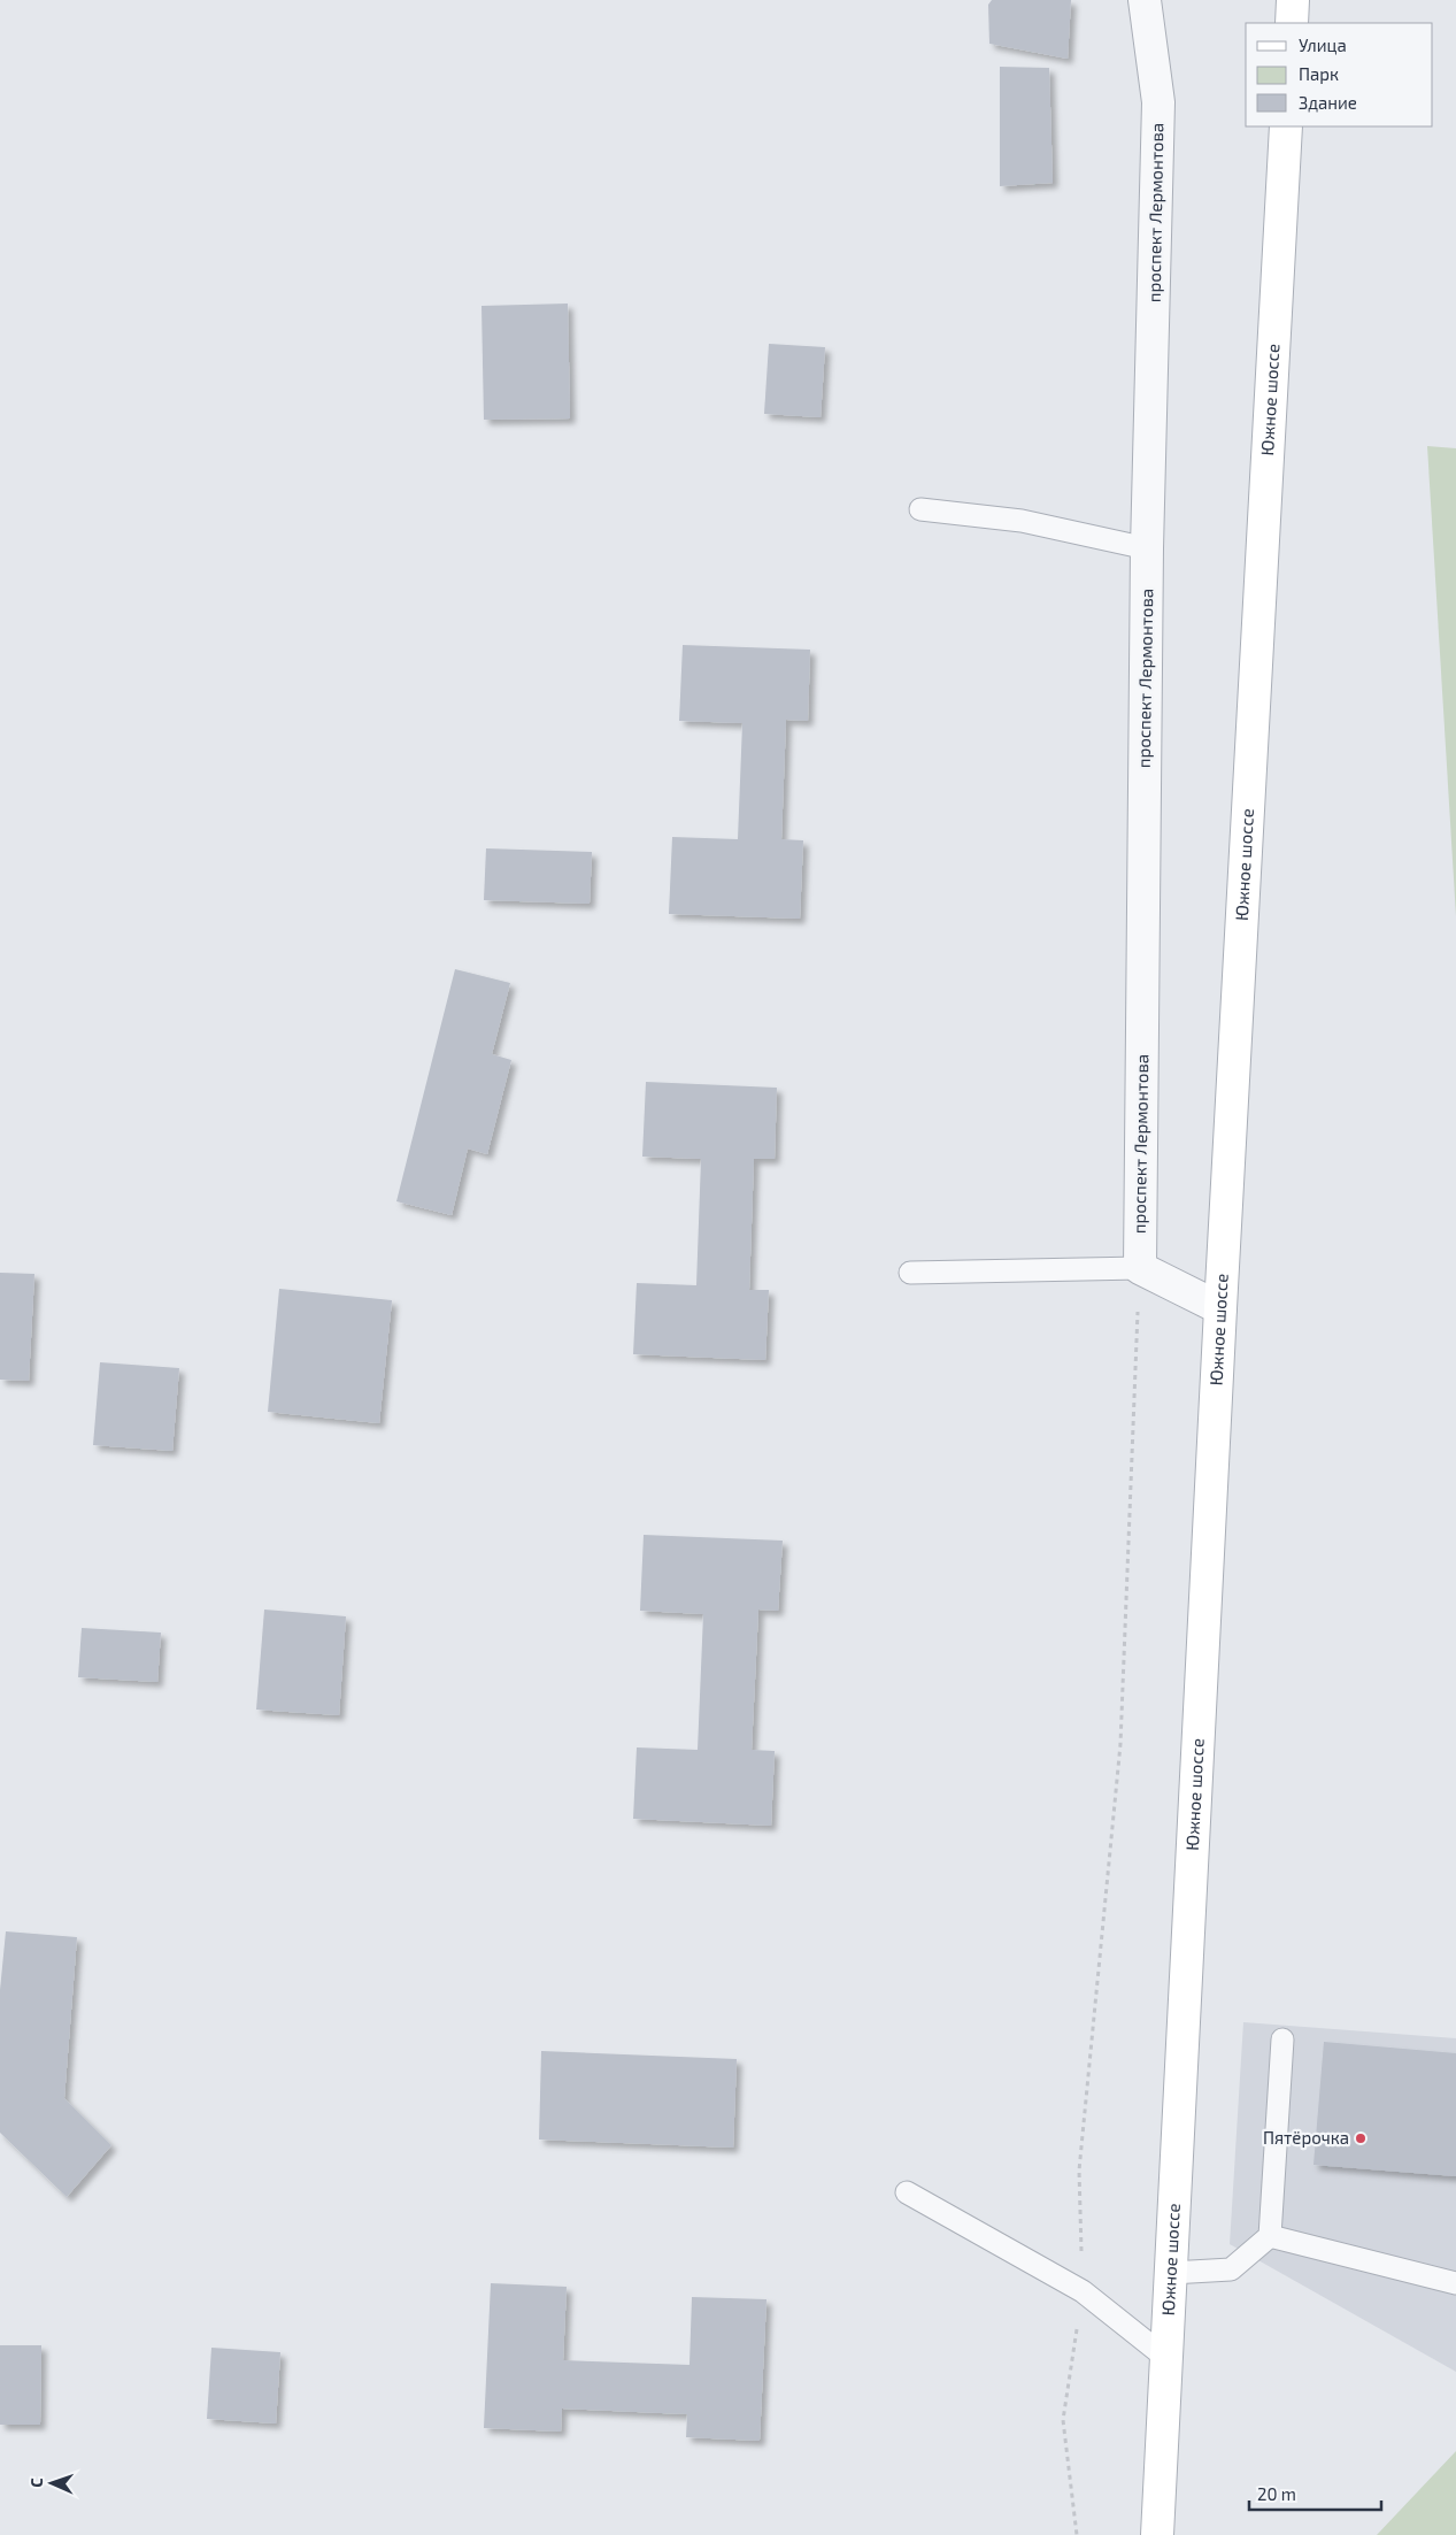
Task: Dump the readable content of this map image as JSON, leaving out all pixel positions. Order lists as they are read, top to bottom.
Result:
{
  "streets": {
    "street": ["проспект Лермонтова", "Южное шоссе"]
  },
  "places": ["Пятёрочка"],
  "legend": ["Улица", "Парк", "Здание"],
  "scale_bar": "20 m",
  "north": "left"
}
